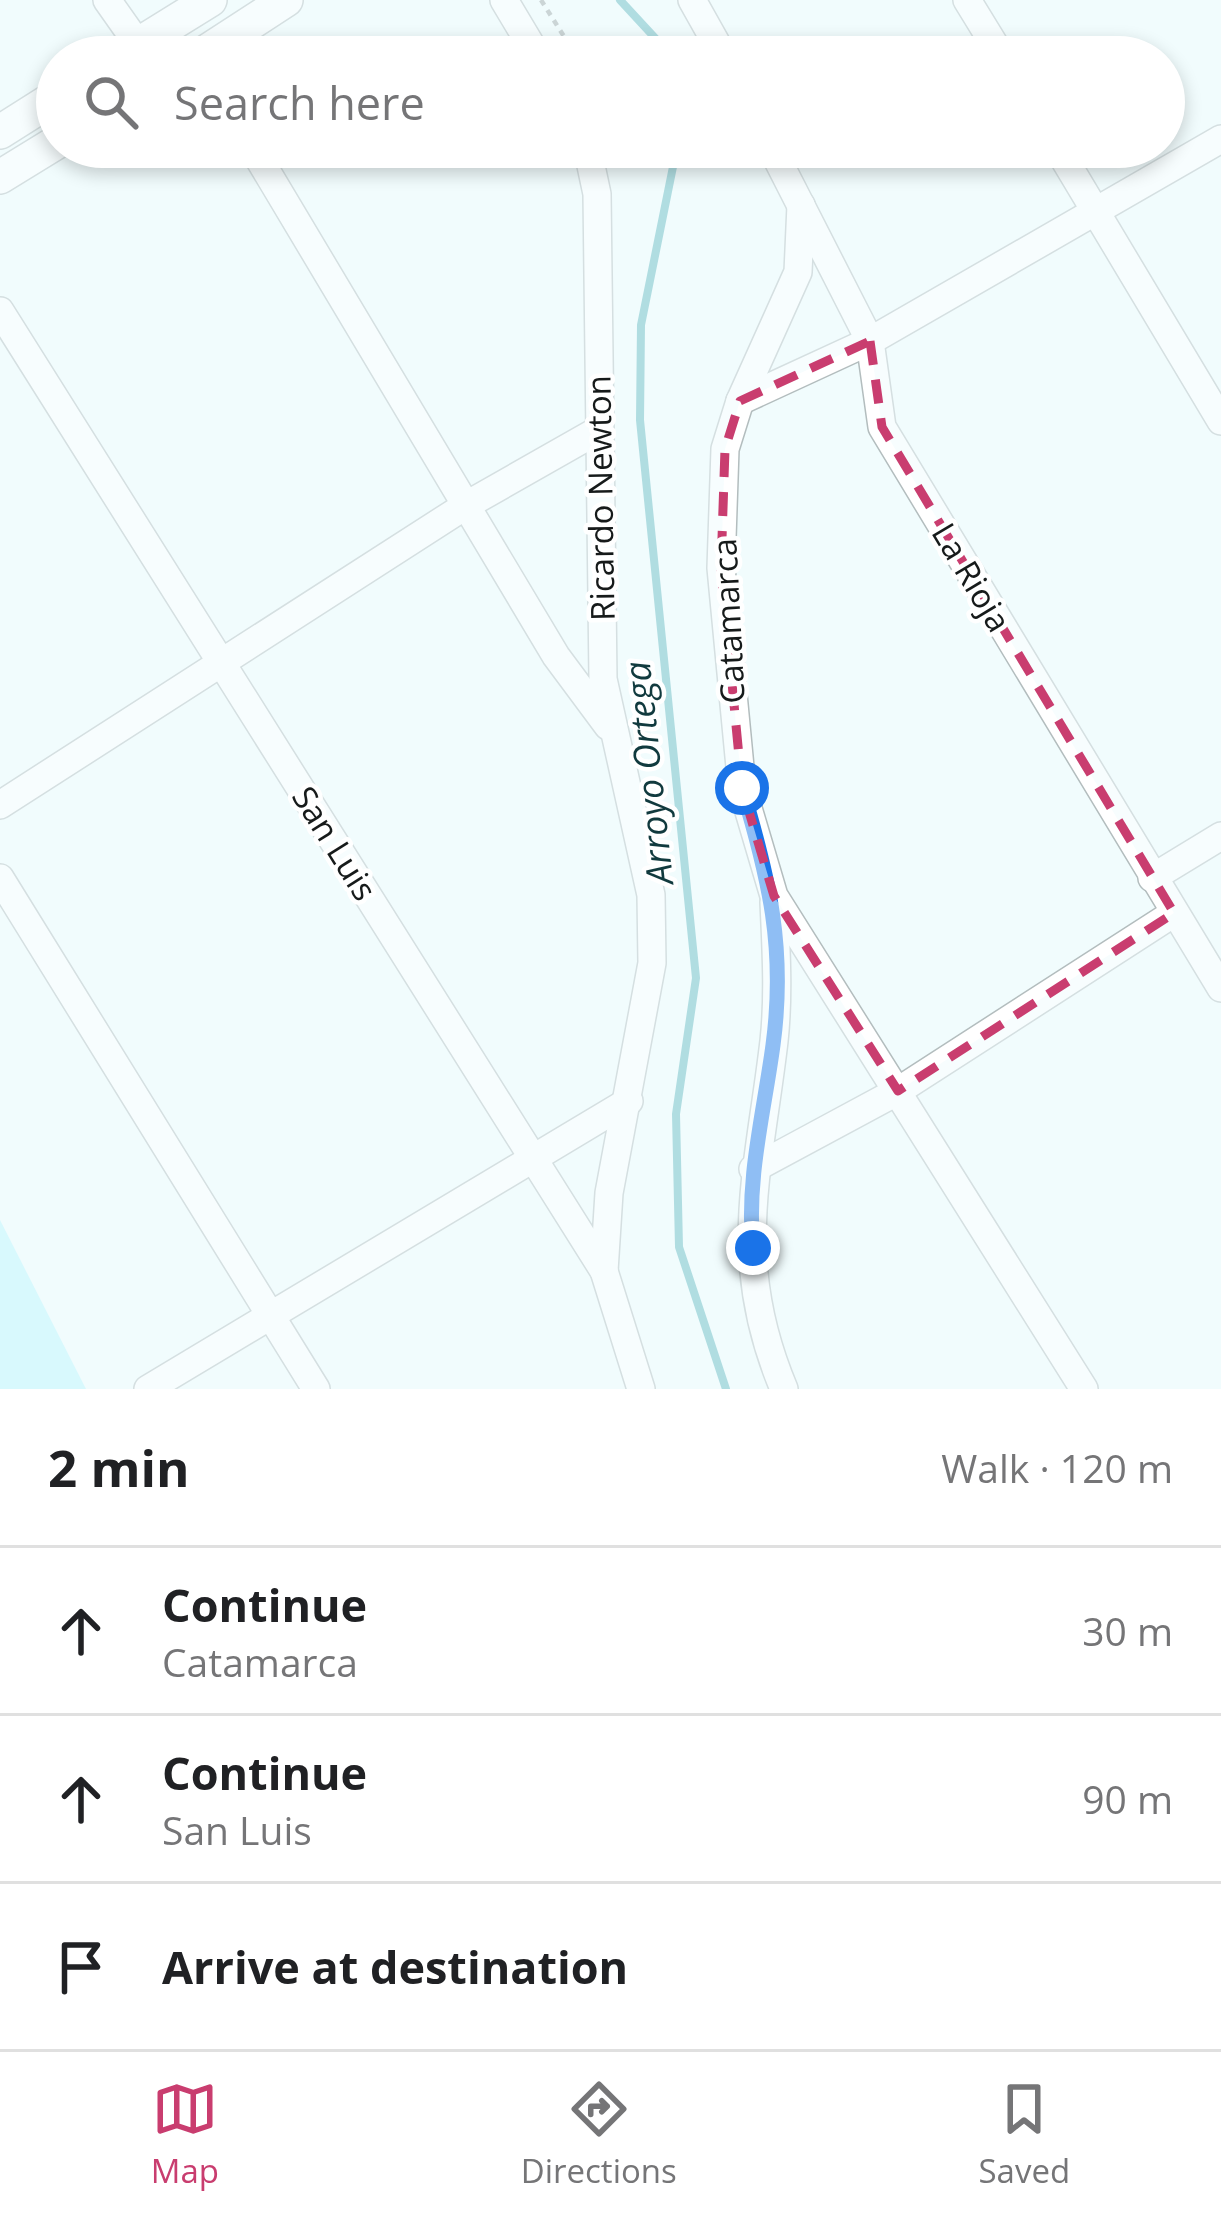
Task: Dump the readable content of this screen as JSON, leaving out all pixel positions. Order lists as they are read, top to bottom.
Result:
{
  "streets": {
    "street": [
      "Ricardo Newton",
      "La Rioja",
      "Catamarca",
      "San Luis"
    ]
  },
  "crossings": [
    ["Ricardo Newton", "San Luis"],
    ["La Rioja", "Catamarca"]
  ],
  "water": ["Arroyo Ortega"],
  "page": {
    "search": "Search here",
    "heading": ["2 min", "Walk · 120 m"],
    "list": [
      ["Continue", "Catamarca", "30 m"],
      ["Continue", "San Luis", "90 m"],
      "Arrive at destination"
    ],
    "nav": ["Map", "Directions", "Saved"]
  }
}
